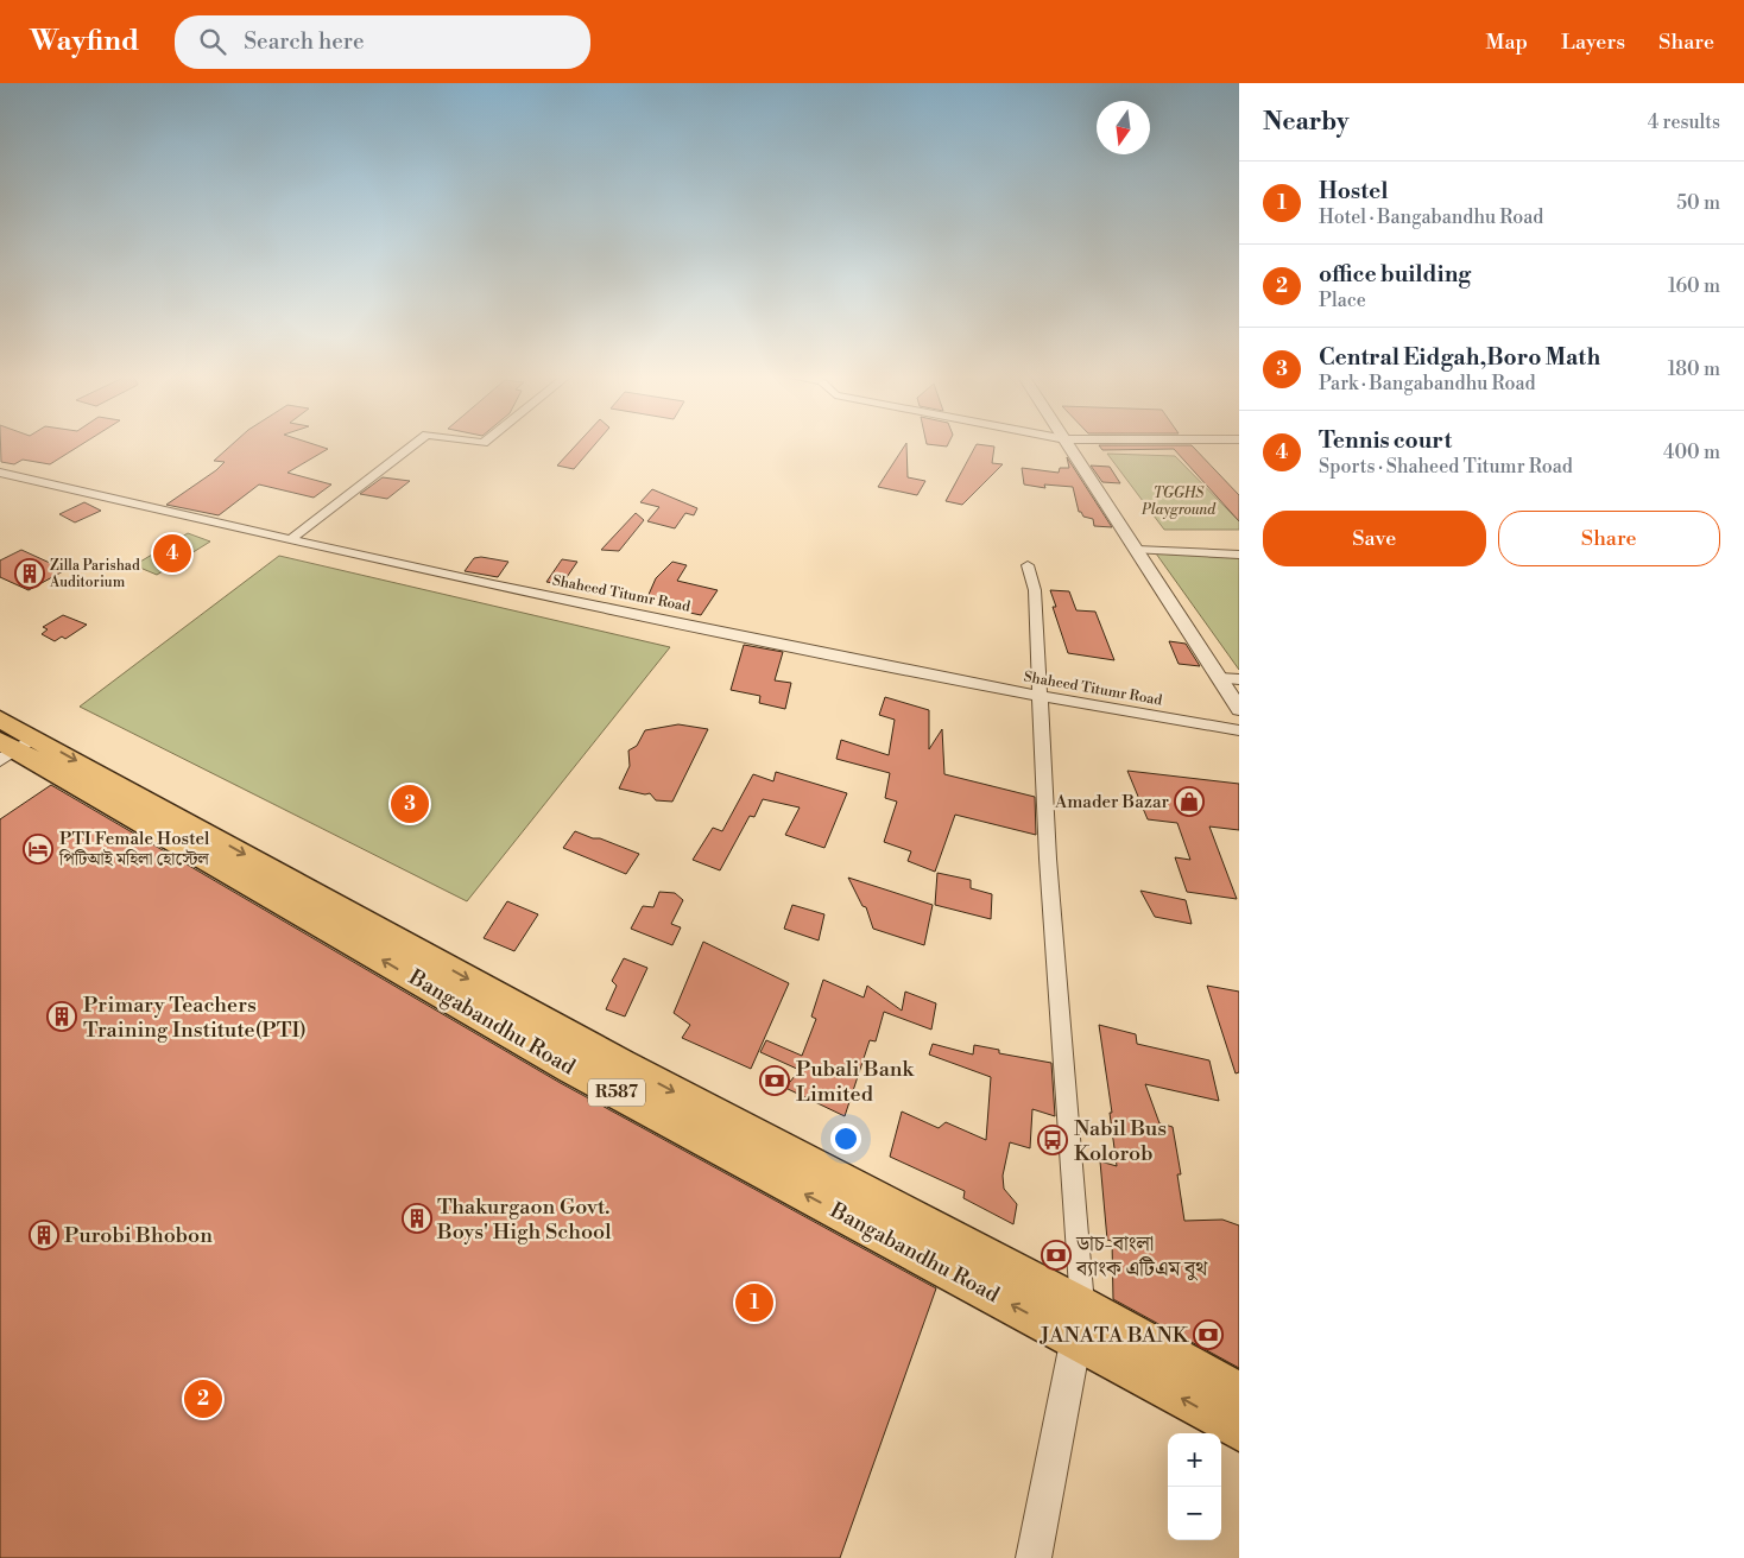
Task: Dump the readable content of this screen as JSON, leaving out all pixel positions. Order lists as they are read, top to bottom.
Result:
{
  "streets": {
    "main road": ["Bangabandhu Road", "R587"],
    "street": ["Shaheed Titumr Road"]
  },
  "parks": ["TGGHS Playground"],
  "places": {
    "building": [
      "Zilla Parishad Auditorium",
      "Primary Teachers Training Institute(PTI)",
      "Thakurgaon Govt. Boys' High School",
      "Purobi Bhobon"
    ],
    "shop": ["Amader Bazar"],
    "hotel": ["PTI Female Hostel পিটিআই মহিলা হোস্টেল"],
    "bank": ["Pubali Bank Limited", "ডাচ-বাংলা ব্যাংক এটিএম বুথ", "JANATA BANK"],
    "bus stop": ["Nabil Bus Kolorob"]
  },
  "north": "bottom",
  "page": {
    "header": "Wayfind",
    "search": "Search here",
    "nav": ["Map", "Layers", "Share"],
    "heading": ["Nearby", "4 results"],
    "list": [
      {
        "mark": "1",
        "name": "Hostel",
        "note": "Hotel · Bangabandhu Road",
        "value": "50 m"
      },
      {
        "mark": "2",
        "name": "office building",
        "note": "Place",
        "value": "160 m"
      },
      {
        "mark": "3",
        "name": "Central Eidgah,Boro Math",
        "note": "Park · Bangabandhu Road",
        "value": "180 m"
      },
      {
        "mark": "4",
        "name": "Tennis court",
        "note": "Sports · Shaheed Titumr Road",
        "value": "400 m"
      }
    ],
    "buttons": ["Save", "Share"],
    "pins": [
      "4",
      "3",
      "1",
      "2"
    ],
    "map_buttons": ["+", "−"]
  }
}
